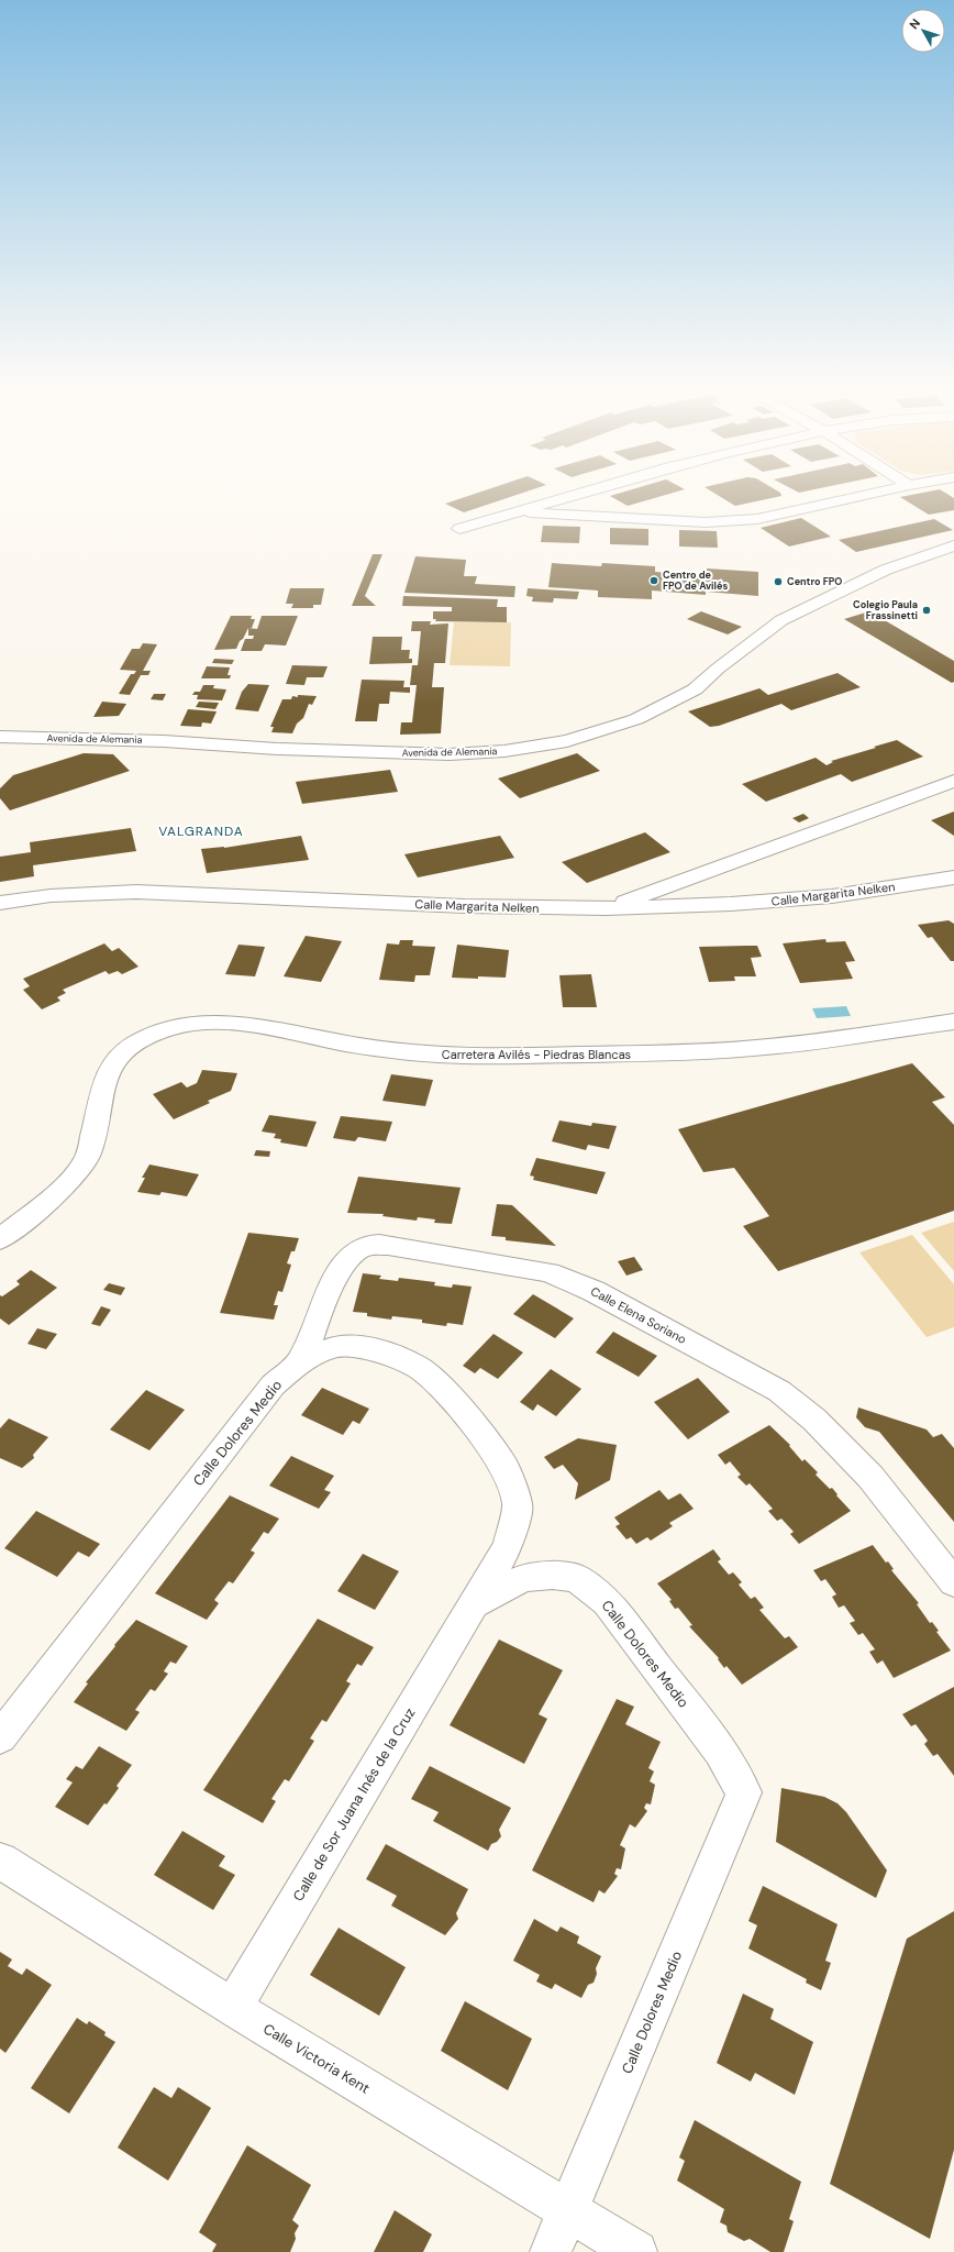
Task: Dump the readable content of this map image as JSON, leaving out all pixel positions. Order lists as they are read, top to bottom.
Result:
{
  "streets": {
    "street": [
      "Avenida de Alemania",
      "Calle Margarita Nelken",
      "Carretera Avilés - Piedras Blancas",
      "Calle Elena Soriano",
      "Calle Dolores Medio",
      "Calle de Sor Juana Inés de la Cruz",
      "Calle Victoria Kent"
    ]
  },
  "crossings": [
    ["Calle Elena Soriano", "Calle Dolores Medio"],
    ["Calle Dolores Medio", "Calle de Sor Juana Inés de la Cruz"],
    ["Calle Dolores Medio", "Calle Victoria Kent"],
    ["Calle de Sor Juana Inés de la Cruz", "Calle Victoria Kent"]
  ],
  "districts": ["VALGRANDA"],
  "places": ["Centro de FPO de Avilés", "Centro FPO", "Colegio Paula Frassinetti"],
  "north": "top left"
}
